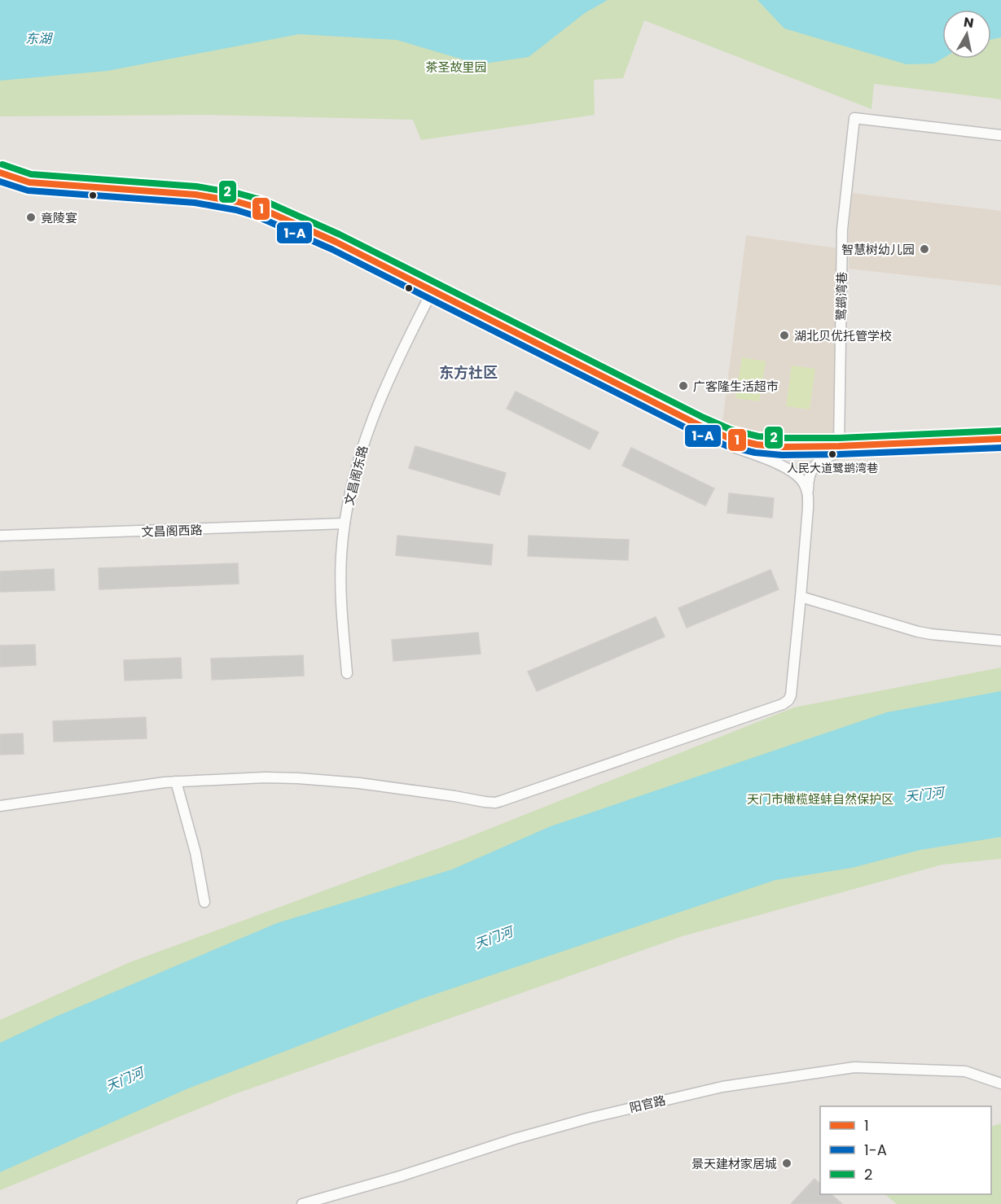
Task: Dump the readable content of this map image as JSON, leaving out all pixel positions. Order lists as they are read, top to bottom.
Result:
{
  "streets": {
    "street": [
      "鹭鹚湾巷",
      "文昌阁东路",
      "文昌阁西路",
      "阳官路"
    ]
  },
  "crossings": [
    ["文昌阁东路", "文昌阁西路"]
  ],
  "districts": ["东方社区"],
  "water": ["东湖", "天门河"],
  "parks": ["茶圣故里园", "天门市橄榄蛏蚌自然保护区"],
  "places": [
    "竟陵宴",
    "智慧树幼儿园",
    "湖北贝优托管学校",
    "广客隆生活超市",
    "人民大道鹭鹚湾巷",
    "景天建材家居城"
  ],
  "lines": ["transit line 2", "transit line 1", "transit line 1-A"],
  "legend": ["1", "1-A", "2"],
  "north": "top"
}
